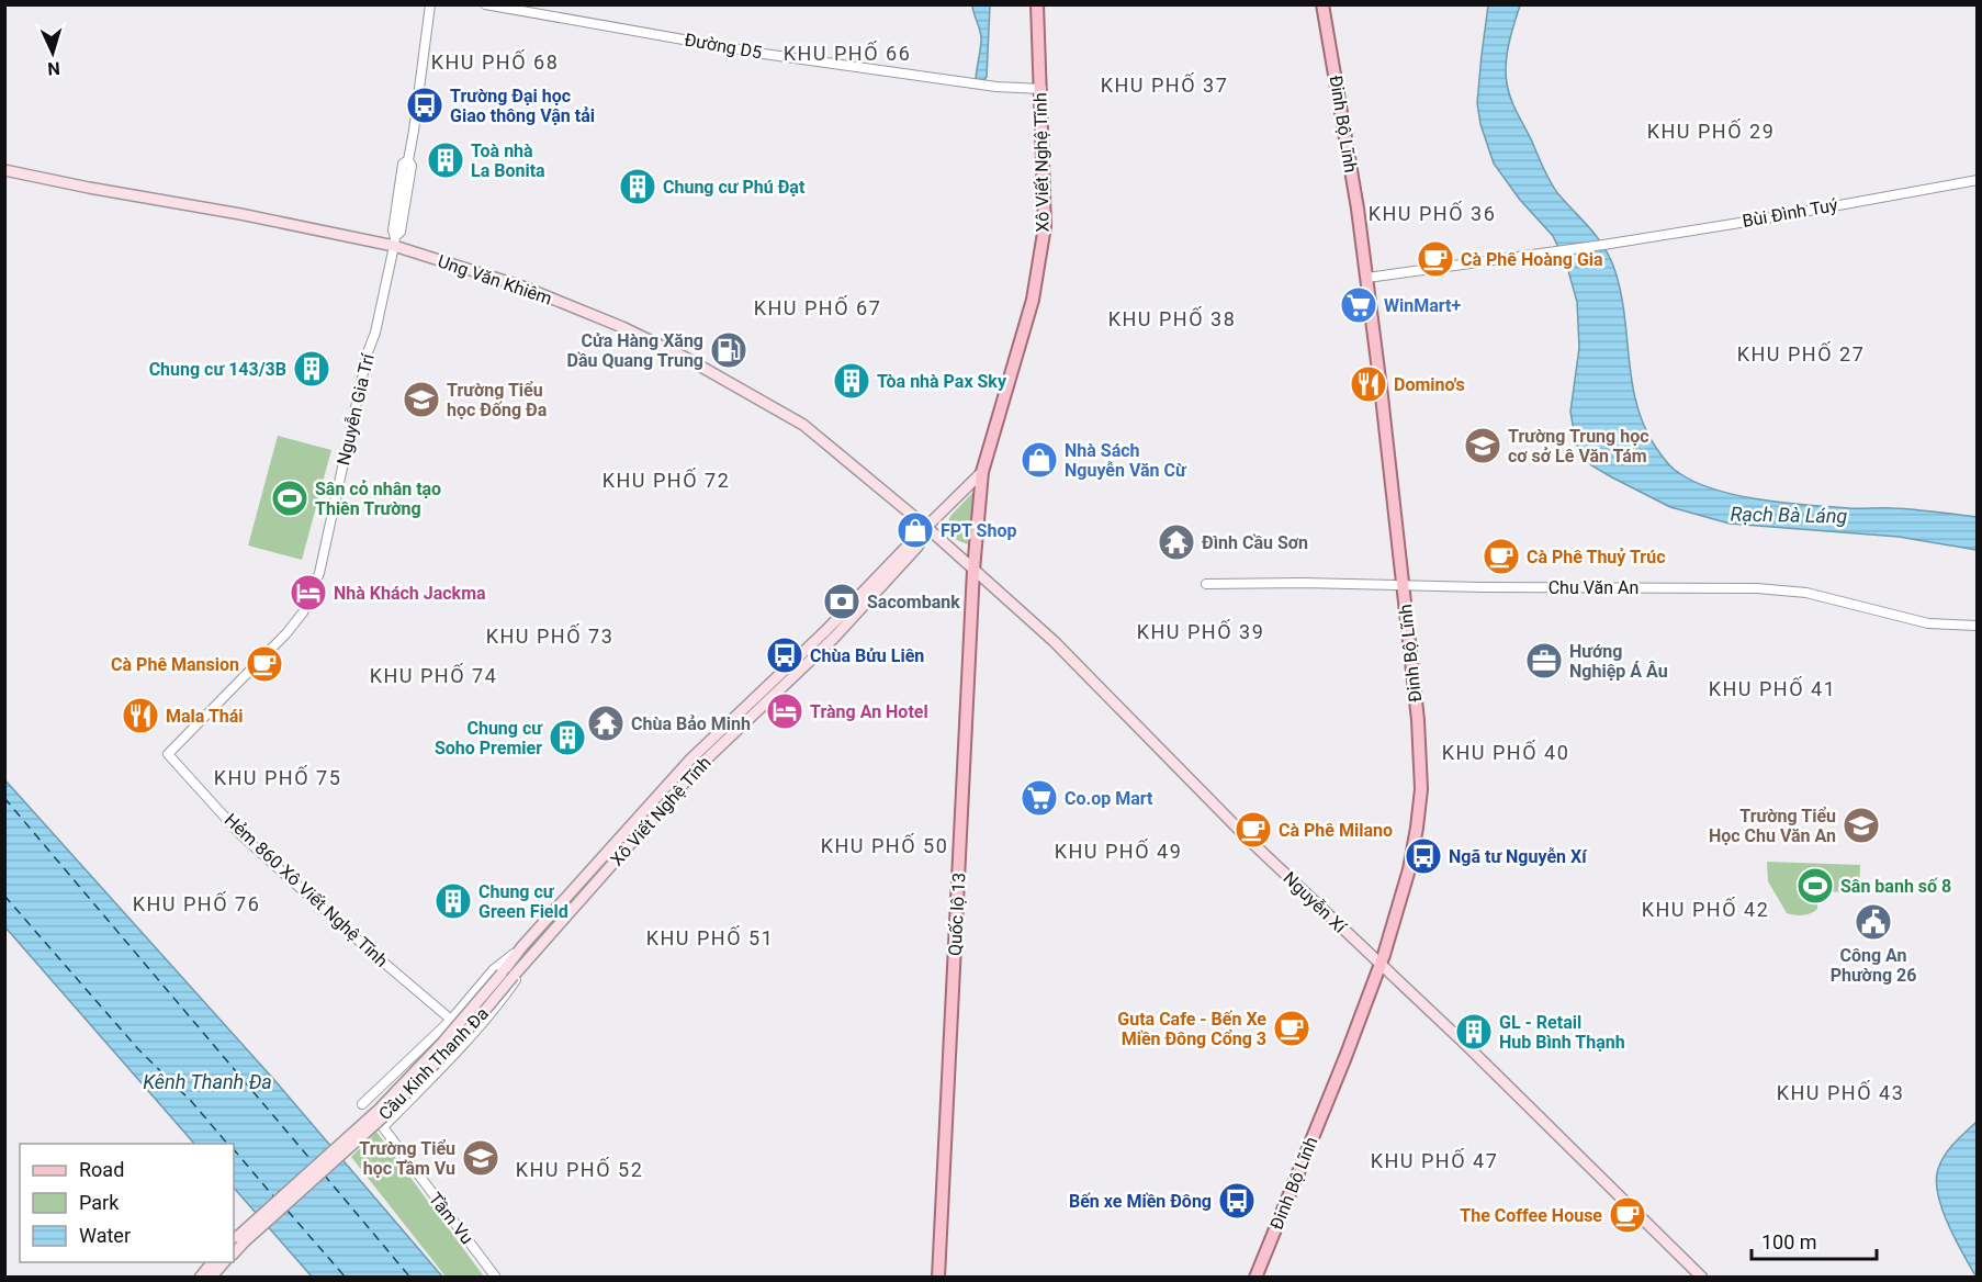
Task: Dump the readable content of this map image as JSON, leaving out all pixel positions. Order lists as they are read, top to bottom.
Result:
{
  "streets": {
    "main road": [
      "Đinh Bộ Lĩnh",
      "Xô Viết Nghệ Tĩnh",
      "Ung Văn Khiêm",
      "Nguyễn Xí",
      "Quốc lộ 13",
      "Cầu Kinh Thanh Đa"
    ],
    "street": [
      "Đường D5",
      "Bùi Đình Tuý",
      "Nguyễn Gia Trí",
      "Chu Văn An",
      "Hẻm 860 Xô Viết Nghệ Tĩnh",
      "Tầm Vu"
    ]
  },
  "crossings": [
    ["Đường D5", "Xô Viết Nghệ Tĩnh"],
    ["Đinh Bộ Lĩnh", "Bùi Đình Tuý"],
    ["Đinh Bộ Lĩnh", "Chu Văn An"],
    ["Đinh Bộ Lĩnh", "Nguyễn Xí"],
    ["Xô Viết Nghệ Tĩnh", "Ung Văn Khiêm"],
    ["Xô Viết Nghệ Tĩnh", "Hẻm 860 Xô Viết Nghệ Tĩnh"],
    ["Xô Viết Nghệ Tĩnh", "Nguyễn Xí"],
    ["Xô Viết Nghệ Tĩnh", "Quốc lộ 13"],
    ["Xô Viết Nghệ Tĩnh", "Cầu Kinh Thanh Đa"],
    ["Xô Viết Nghệ Tĩnh", "Tầm Vu"],
    ["Ung Văn Khiêm", "Nguyễn Gia Trí"],
    ["Ung Văn Khiêm", "Nguyễn Xí"],
    ["Nguyễn Gia Trí", "Hẻm 860 Xô Viết Nghệ Tĩnh"],
    ["Nguyễn Xí", "Quốc lộ 13"]
  ],
  "districts": [
    "KHU PHỐ 66",
    "KHU PHỐ 68",
    "KHU PHỐ 37",
    "KHU PHỐ 29",
    "KHU PHỐ 36",
    "KHU PHỐ 67",
    "KHU PHỐ 38",
    "KHU PHỐ 27",
    "KHU PHỐ 72",
    "KHU PHỐ 39",
    "KHU PHỐ 73",
    "KHU PHỐ 74",
    "KHU PHỐ 41",
    "KHU PHỐ 40",
    "KHU PHỐ 75",
    "KHU PHỐ 50",
    "KHU PHỐ 49",
    "KHU PHỐ 76",
    "KHU PHỐ 42",
    "KHU PHỐ 51",
    "KHU PHỐ 43",
    "KHU PHỐ 47",
    "KHU PHỐ 52"
  ],
  "water": ["Rạch Bà Láng", "Kênh Thanh Đa"],
  "places": {
    "bus stop": [
      "Trường Đại học Giao thông Vận tải",
      "Chùa Bửu Liên",
      "Ngã tư Nguyễn Xí",
      "Bến xe Miền Đông"
    ],
    "building": [
      "Toà nhà La Bonita",
      "Chung cư Phú Đạt",
      "Chung cư 143/3B",
      "Tòa nhà Pax Sky",
      "Chung cư Soho Premier",
      "Chung cư Green Field",
      "GL - Retail Hub Bình Thạnh"
    ],
    "cafe": [
      "Cà Phê Hoàng Gia",
      "Cà Phê Thuỷ Trúc",
      "Cà Phê Mansion",
      "Cà Phê Milano",
      "Guta Cafe - Bến Xe Miền Đông Cổng 3",
      "The Coffee House"
    ],
    "supermarket": ["WinMart+", "Co.op Mart"],
    "fuel station": ["Cửa Hàng Xăng Dầu Quang Trung"],
    "restaurant": ["Domino's", "Mala Thái"],
    "school or university": [
      "Trường Tiểu học Đống Đa",
      "Trường Trung học cơ sở Lê Văn Tám",
      "Trường Tiểu Học Chu Văn An",
      "Trường Tiểu học Tầm Vu"
    ],
    "shop": ["Nhà Sách Nguyễn Văn Cừ", "FPT Shop"],
    "sports": ["Sân cỏ nhân tạo Thiên Trường", "Sân banh số 8"],
    "temple": ["Đình Cầu Sơn", "Chùa Bảo Minh"],
    "hotel": ["Nhà Khách Jackma", "Tràng An Hotel"],
    "bank": ["Sacombank"],
    "office": ["Hướng Nghiệp Á Âu"],
    "public building": ["Công An Phường 26"]
  },
  "legend": ["Road", "Park", "Water"],
  "scale_bar": "100 m",
  "north": "bottom"
}
